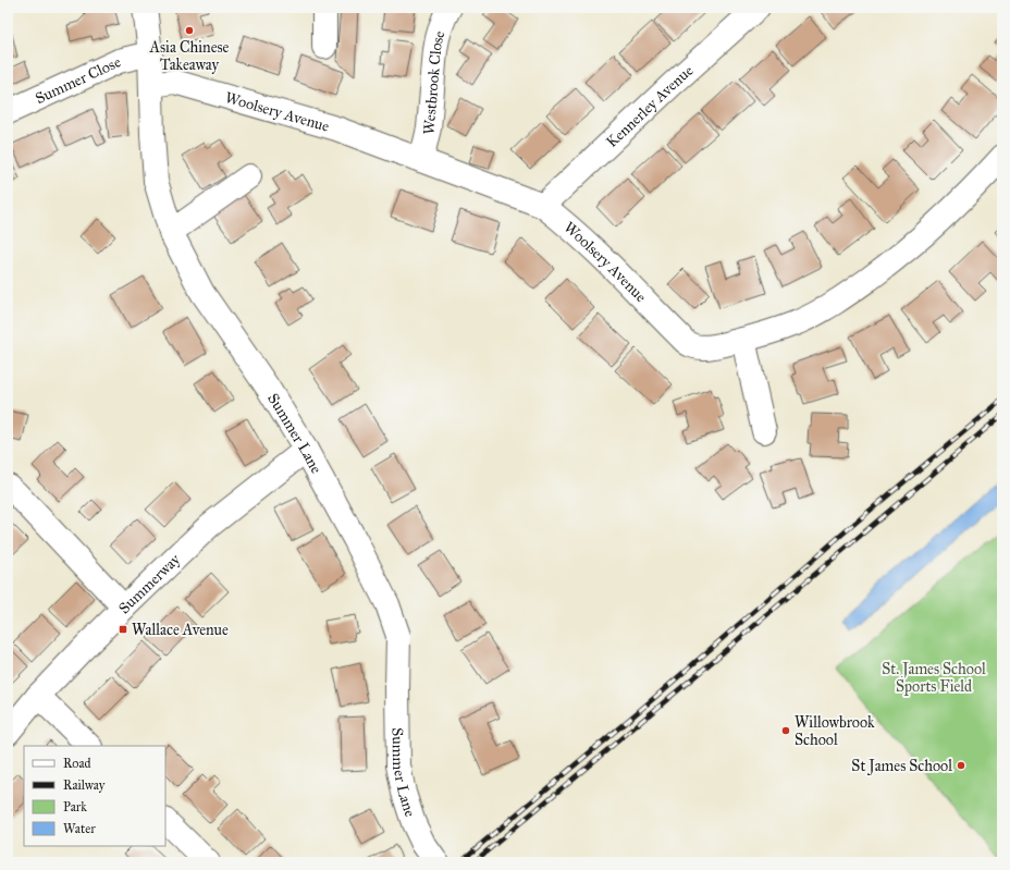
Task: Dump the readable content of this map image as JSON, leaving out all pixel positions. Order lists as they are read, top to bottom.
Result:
{
  "streets": {
    "street": [
      "Summer Close",
      "Westbrook Close",
      "Kennerley Avenue",
      "Woolsery Avenue",
      "Summer Lane",
      "Summerway"
    ]
  },
  "crossings": [
    ["Summer Close", "Summer Lane"],
    ["Westbrook Close", "Woolsery Avenue"],
    ["Kennerley Avenue", "Woolsery Avenue"],
    ["Woolsery Avenue", "Summer Lane"],
    ["Summer Lane", "Summerway"]
  ],
  "parks": ["St. James School Sports Field"],
  "places": {
    "other": ["Asia Chinese Takeaway", "Willowbrook School", "St James School"],
    "transit": ["Wallace Avenue"]
  },
  "legend": [
    "Road",
    "Railway",
    "Park",
    "Water"
  ]
}
